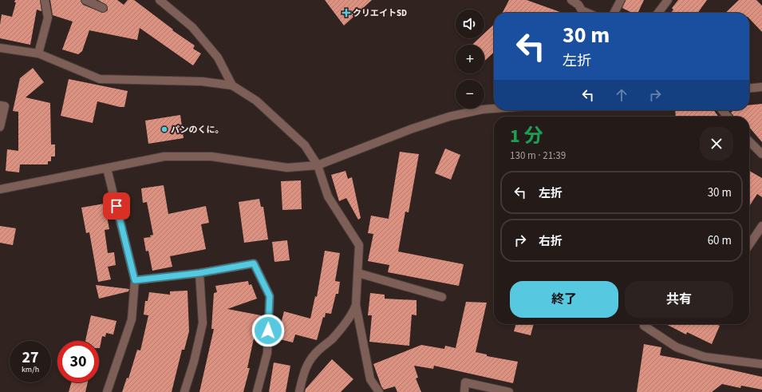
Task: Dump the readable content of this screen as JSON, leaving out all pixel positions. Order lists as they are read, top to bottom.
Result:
{
  "places": {
    "health": ["クリエイトSD"],
    "other": ["パンのくに。"]
  },
  "page": {
    "map_buttons": ["+", "−"],
    "turn": ["30 m", "左折"],
    "heading": ["1 分", "130 m · 21:39"],
    "list": [
      {
        "name": "左折",
        "value": "30 m"
      },
      {
        "name": "右折",
        "value": "60 m"
      }
    ],
    "buttons": ["終了", "共有"],
    "speed": "27 km/h",
    "limit": "30"
  }
}
